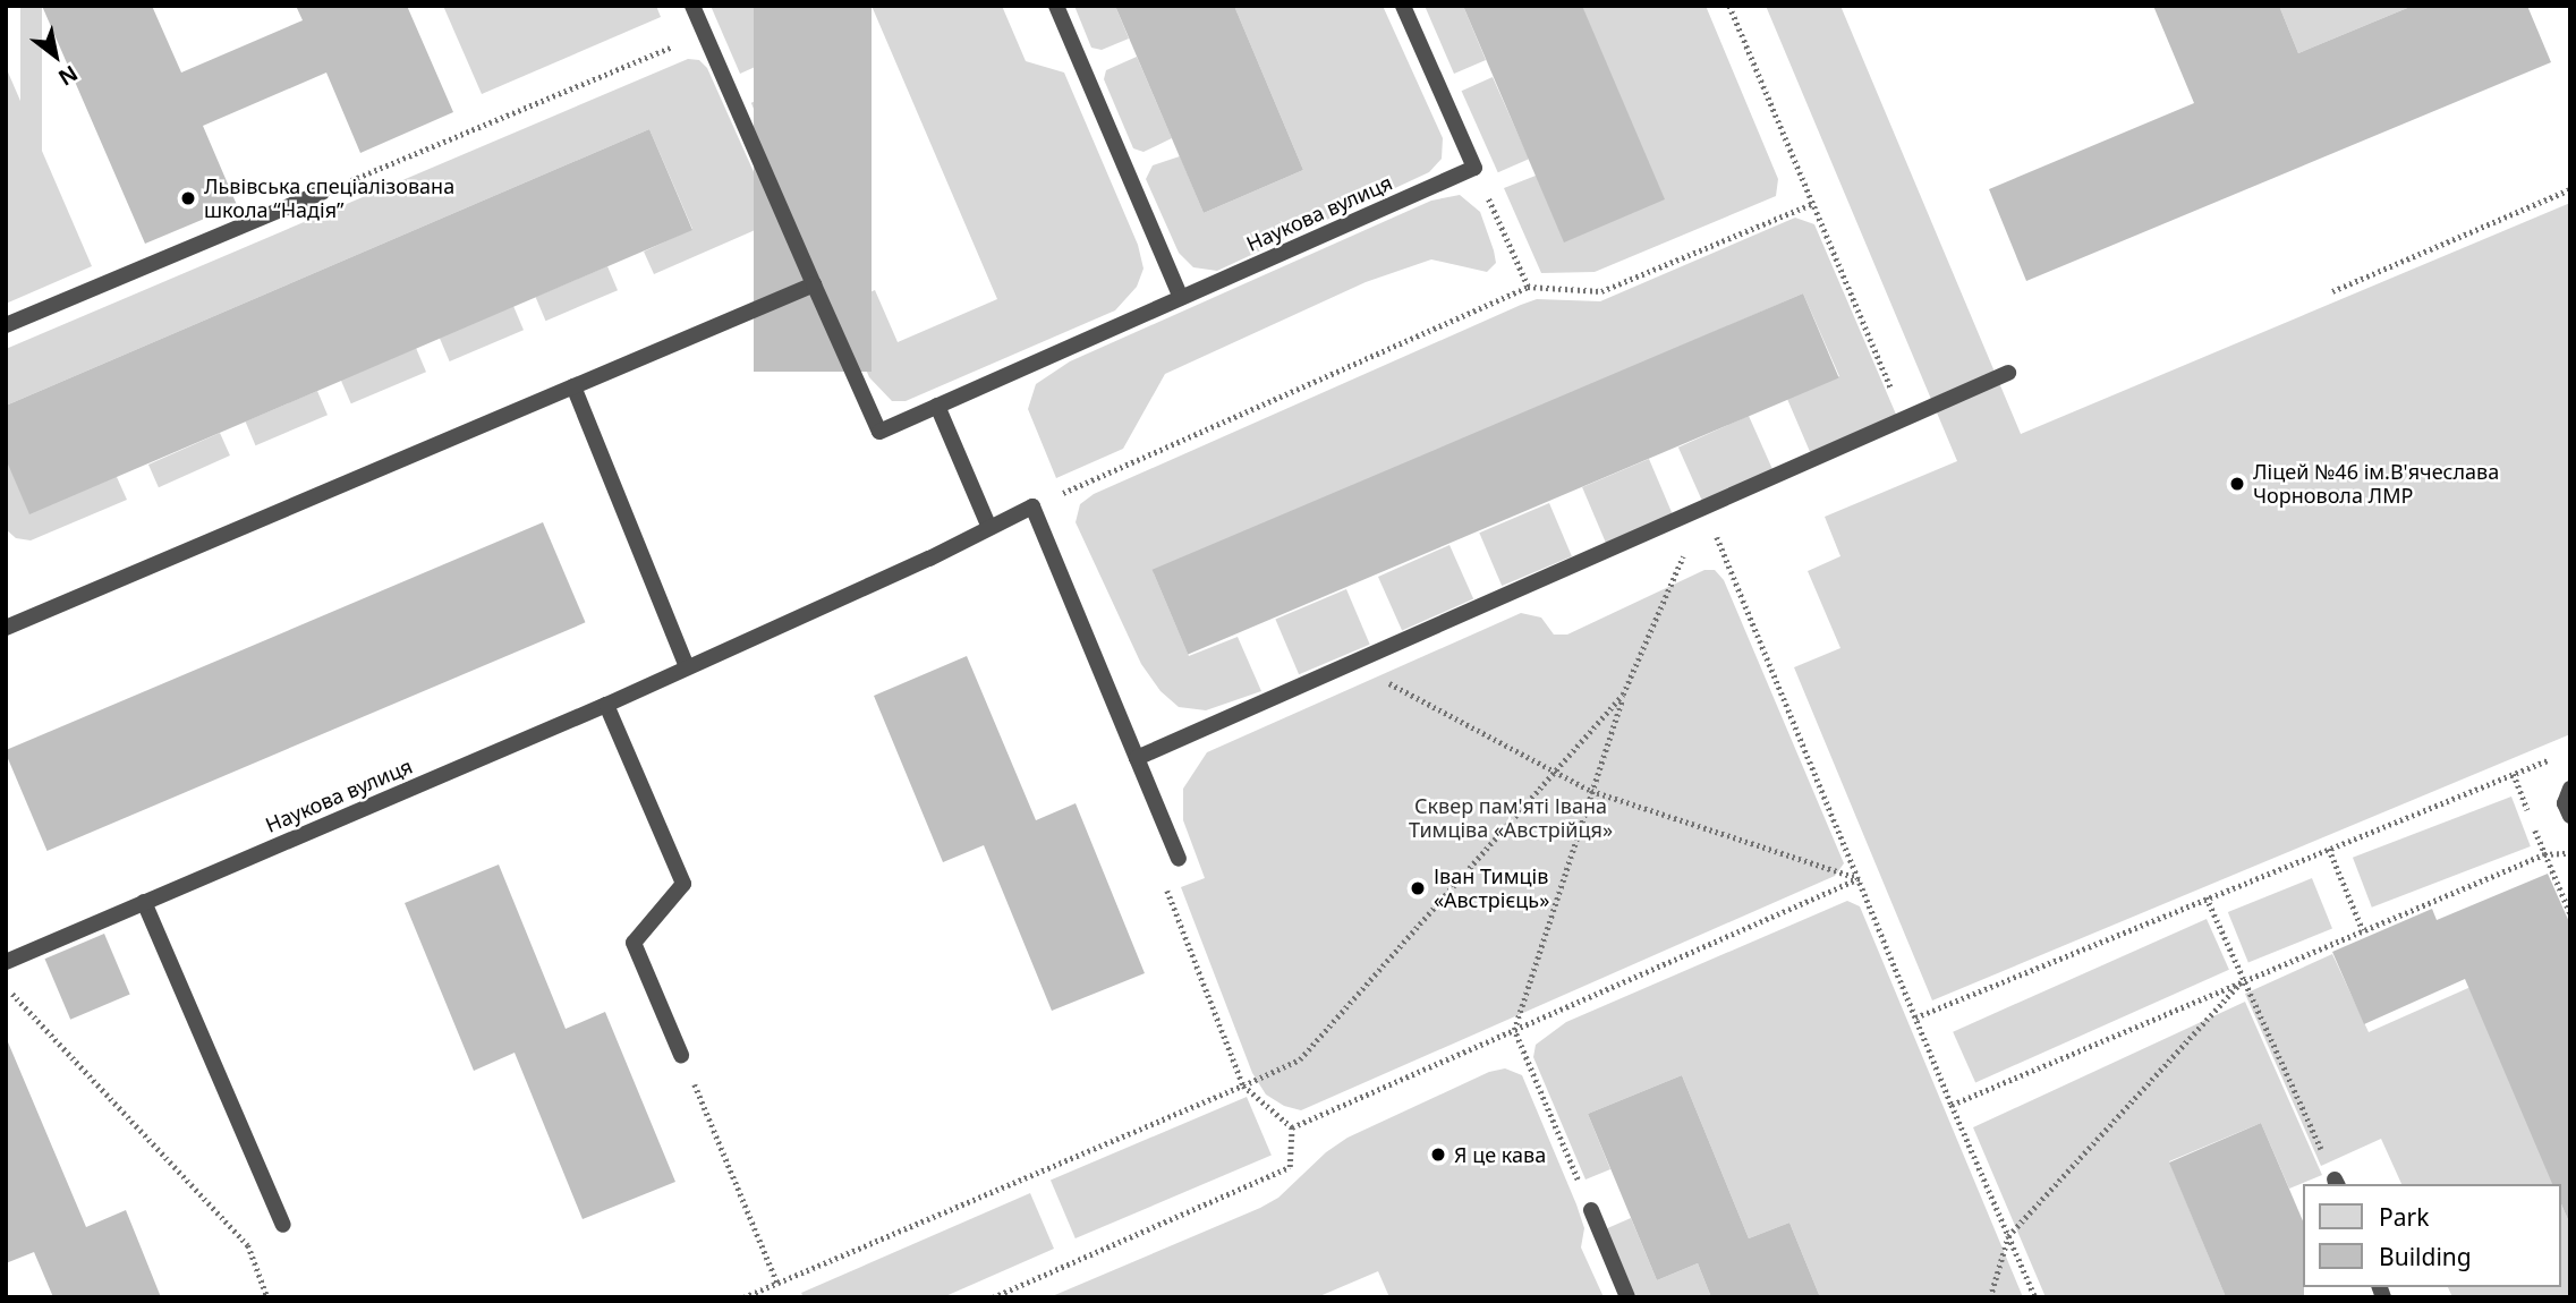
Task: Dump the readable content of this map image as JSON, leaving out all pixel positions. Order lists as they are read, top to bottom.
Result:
{
  "streets": {
    "lane": ["Наукова вулиця"]
  },
  "parks": ["Сквер пам'яті Івана Тимціва «Австрійця»"],
  "places": [
    "Львівська спеціалізована школа “Надія”",
    "Ліцей №46 ім.В'ячеслава Чорновола ЛМР",
    "Іван Тимців «Австрієць»",
    "Я це кава"
  ],
  "legend": ["Park", "Building"],
  "north": "bottom right"
}
